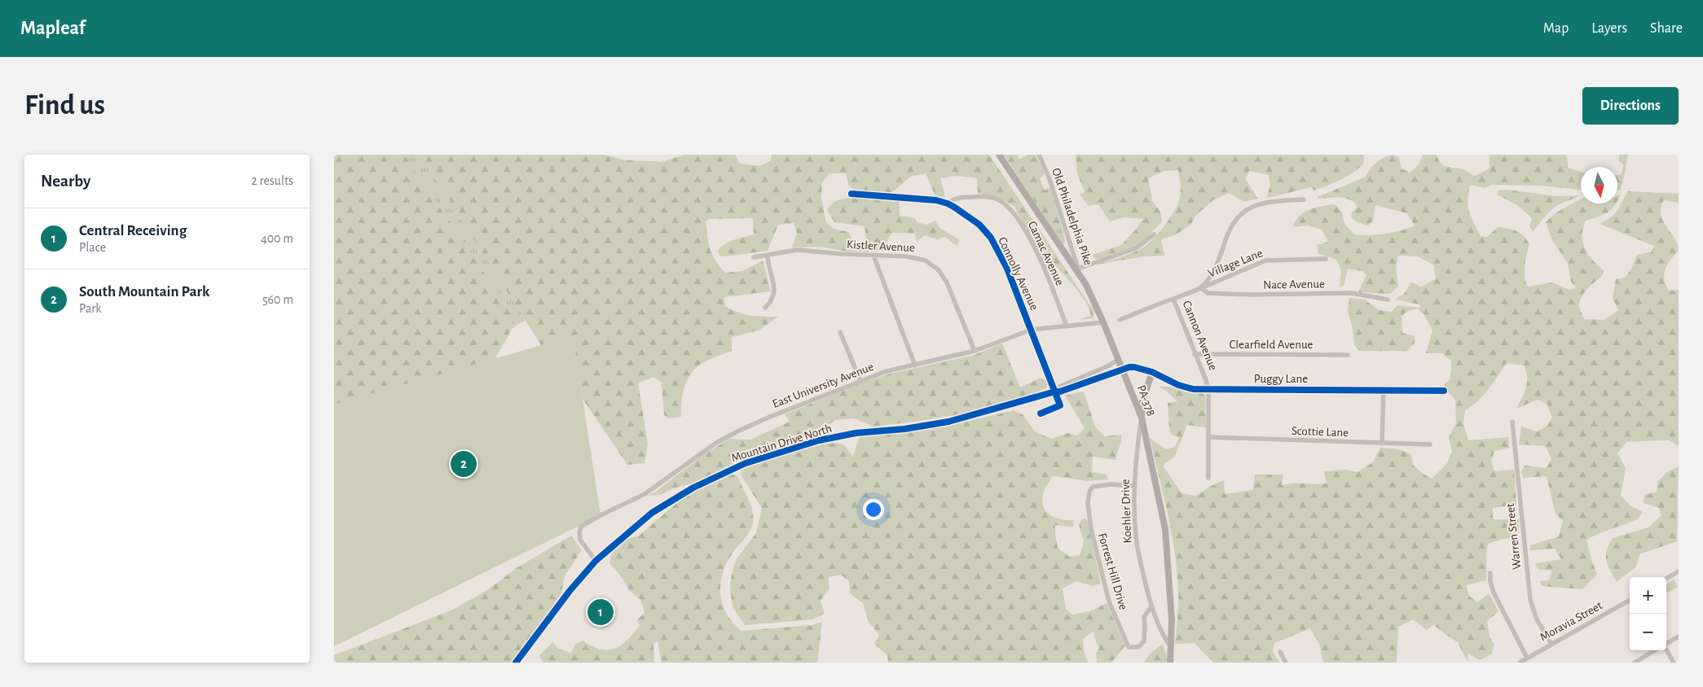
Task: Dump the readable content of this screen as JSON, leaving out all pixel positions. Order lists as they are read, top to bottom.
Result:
{
  "streets": {
    "main road": ["PA-378"],
    "street": [
      "Old Philadelphia Pike",
      "Kistler Avenue",
      "Camac Avenue",
      "Village Lane",
      "Connolly Avenue",
      "Nace Avenue",
      "Cannon Avenue",
      "Clearfield Avenue",
      "Puggy Lane",
      "East University Avenue",
      "Scottie Lane",
      "Mountain Drive North",
      "Koehler Drive",
      "Warren Street",
      "Forrest Hill Drive",
      "Moravia Street"
    ]
  },
  "crossings": [
    ["Old Philadelphia Pike", "PA-378"],
    ["Kistler Avenue", "East University Avenue"],
    ["Camac Avenue", "Connolly Avenue"],
    ["Camac Avenue", "East University Avenue"],
    ["Village Lane", "Nace Avenue"],
    ["Village Lane", "Cannon Avenue"],
    ["Connolly Avenue", "East University Avenue"],
    ["Connolly Avenue", "Mountain Drive North"],
    ["Cannon Avenue", "Clearfield Avenue"],
    ["Cannon Avenue", "Puggy Lane"],
    ["Cannon Avenue", "Scottie Lane"],
    ["Puggy Lane", "PA-378"],
    ["Puggy Lane", "Mountain Drive North"],
    ["East University Avenue", "PA-378"],
    ["East University Avenue", "Mountain Drive North"],
    ["PA-378", "Mountain Drive North"],
    ["PA-378", "Koehler Drive"],
    ["Koehler Drive", "Forrest Hill Drive"],
    ["Warren Street", "Moravia Street"]
  ],
  "north": "bottom",
  "page": {
    "header": "Mapleaf",
    "nav": ["Map", "Layers", "Share"],
    "buttons": "Directions",
    "title": "Find us",
    "heading": ["Nearby", "2 results"],
    "list": [
      {
        "mark": "1",
        "name": "Central Receiving",
        "note": "Place",
        "value": "400 m"
      },
      {
        "mark": "2",
        "name": "South Mountain Park",
        "note": "Park",
        "value": "560 m"
      }
    ],
    "pins": ["2", "1"],
    "map_buttons": ["+", "−"]
  }
}
